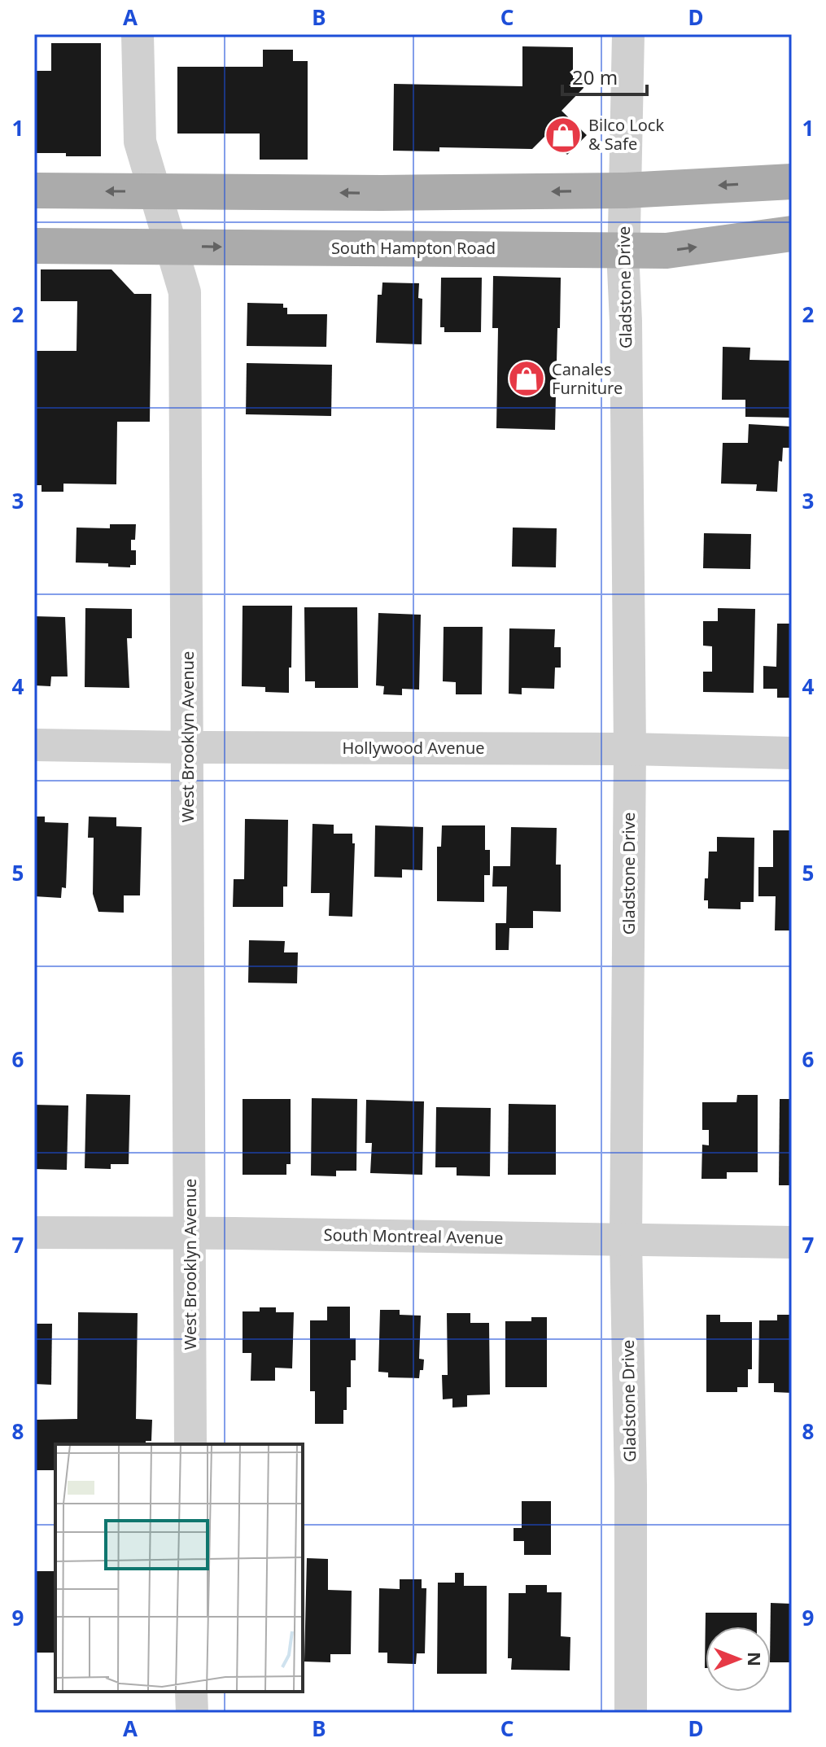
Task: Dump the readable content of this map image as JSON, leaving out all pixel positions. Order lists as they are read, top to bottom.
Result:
{
  "streets": {
    "main road": ["South Hampton Road"],
    "street": [
      "Gladstone Drive",
      "West Brooklyn Avenue",
      "Hollywood Avenue",
      "South Montreal Avenue"
    ]
  },
  "crossings": [
    ["South Hampton Road", "Gladstone Drive"],
    ["South Hampton Road", "West Brooklyn Avenue"],
    ["Gladstone Drive", "Hollywood Avenue"],
    ["Gladstone Drive", "South Montreal Avenue"],
    ["West Brooklyn Avenue", "Hollywood Avenue"],
    ["West Brooklyn Avenue", "South Montreal Avenue"]
  ],
  "places": {
    "shop": ["Bilco Lock & Safe", "Canales Furniture"]
  },
  "scale_bar": "20 m",
  "north": "right",
  "grid": {
    "columns": [
      "A",
      "B",
      "C",
      "D"
    ],
    "rows": [
      "1",
      "2",
      "3",
      "4",
      "5",
      "6",
      "7",
      "8",
      "9"
    ]
  }
}
